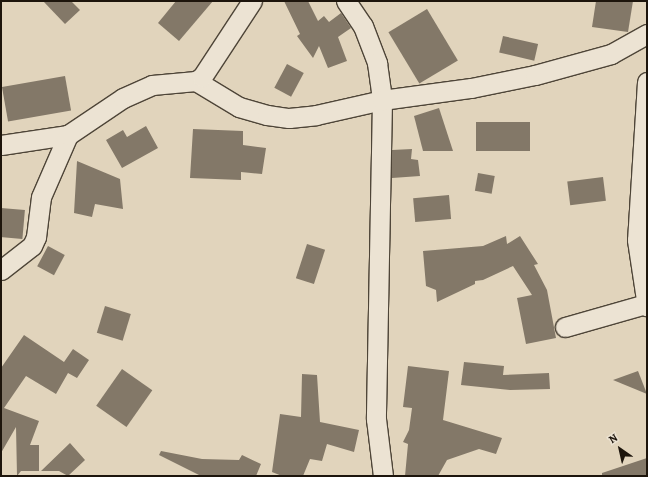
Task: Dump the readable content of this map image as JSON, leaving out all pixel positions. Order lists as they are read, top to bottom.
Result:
{
  "north": "top left"
}
